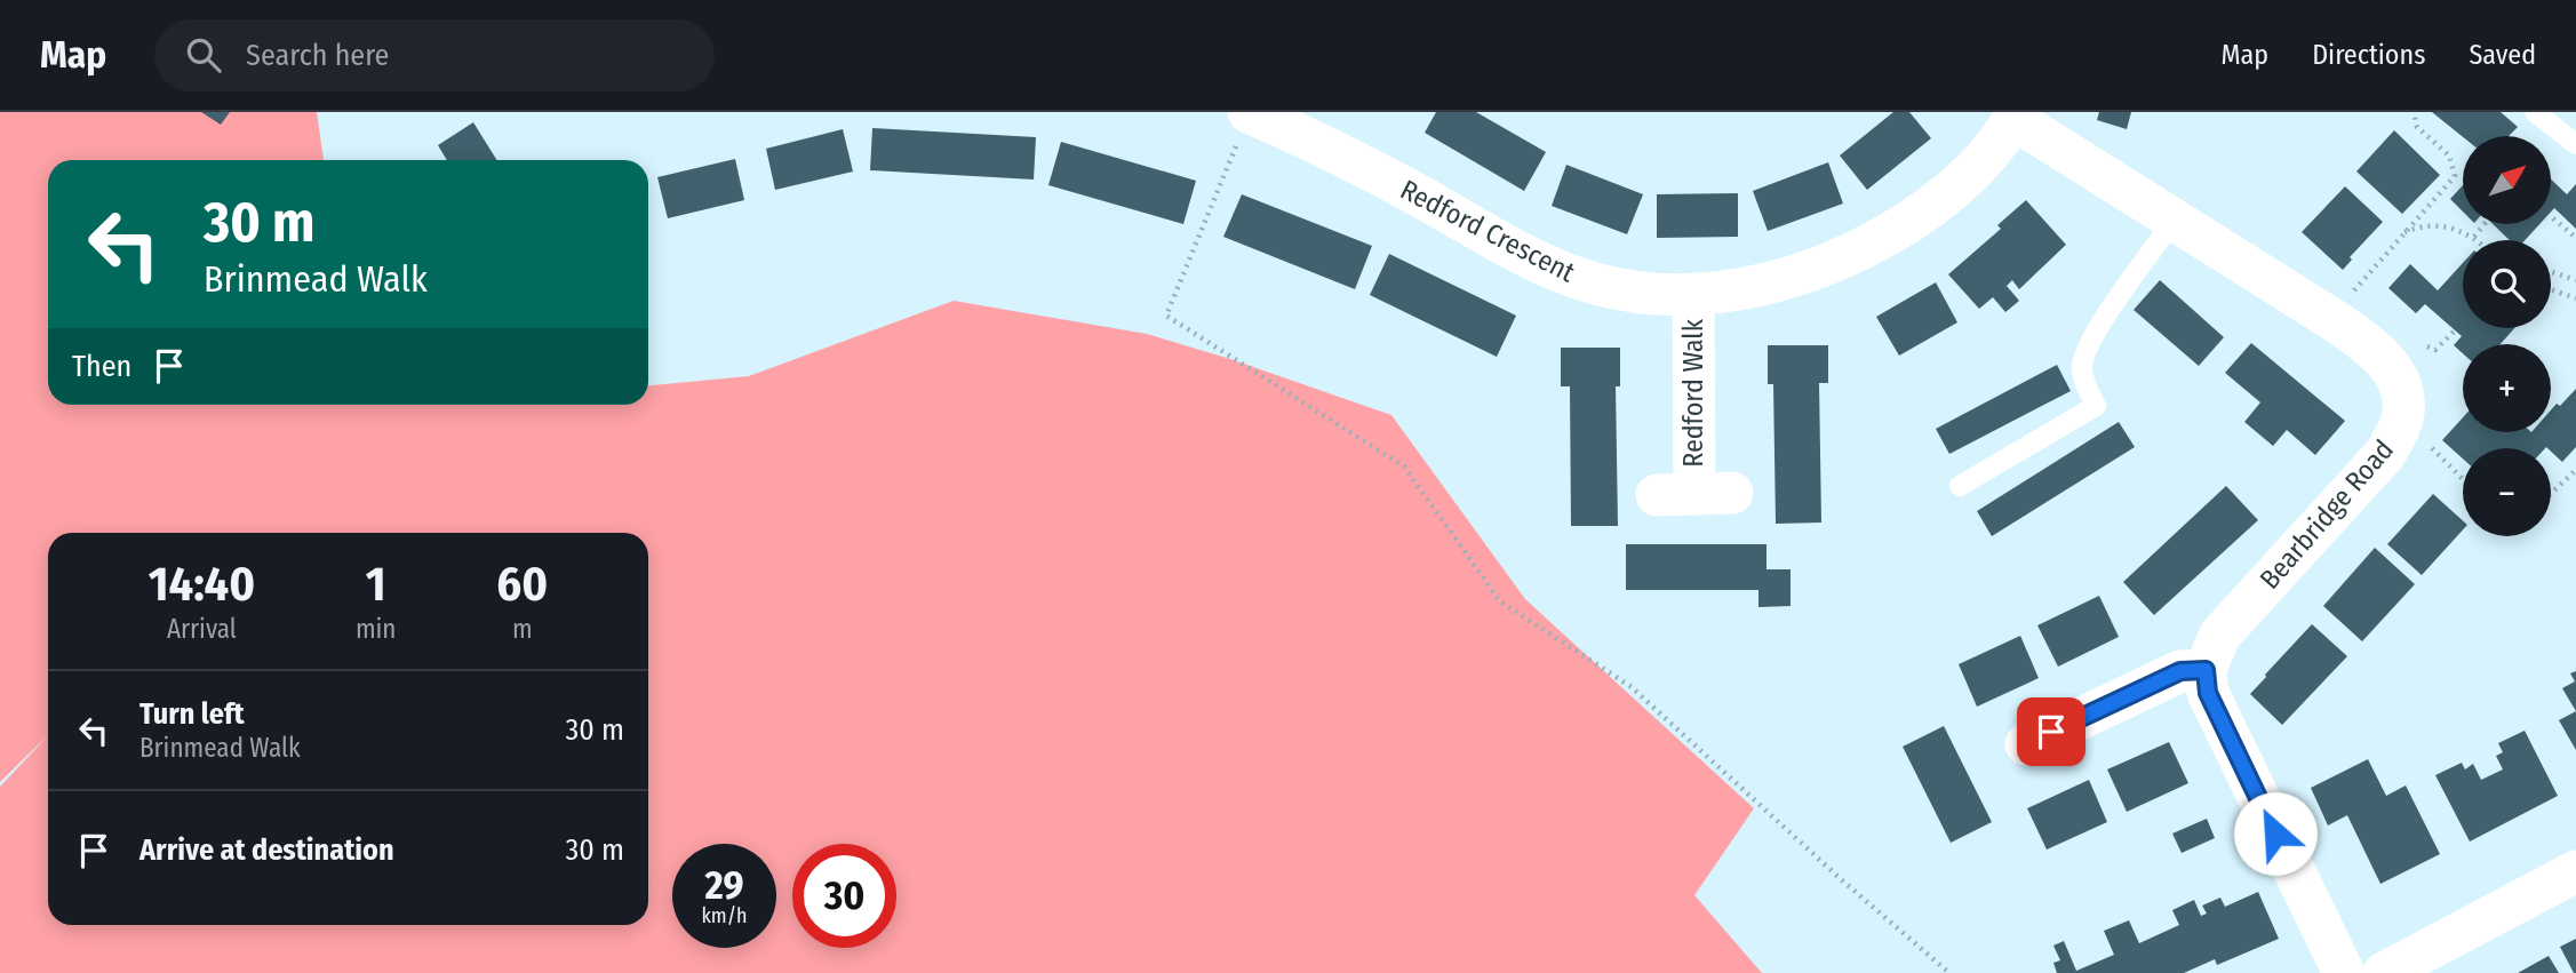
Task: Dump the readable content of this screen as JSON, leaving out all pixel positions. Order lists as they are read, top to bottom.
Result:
{
  "streets": {
    "street": ["Redford Crescent", "Redford Walk", "Bearbridge Road"]
  },
  "crossings": [
    ["Redford Crescent", "Redford Walk"],
    ["Redford Crescent", "Bearbridge Road"]
  ],
  "north": "top right",
  "page": {
    "header": "Map",
    "search": "Search here",
    "nav": ["Map", "Directions", "Saved"],
    "map_buttons": ["+", "−"],
    "turn": ["30 m", "Brinmead Walk"],
    "then": "Then",
    "eta": [
      "14:40",
      "Arrival",
      "1",
      "min",
      "60",
      "m"
    ],
    "list": [
      {
        "name": "Turn left",
        "note": "Brinmead Walk",
        "value": "30 m"
      },
      {
        "name": "Arrive at destination",
        "value": "30 m"
      }
    ],
    "speed": "29 km/h",
    "limit": "30"
  }
}
